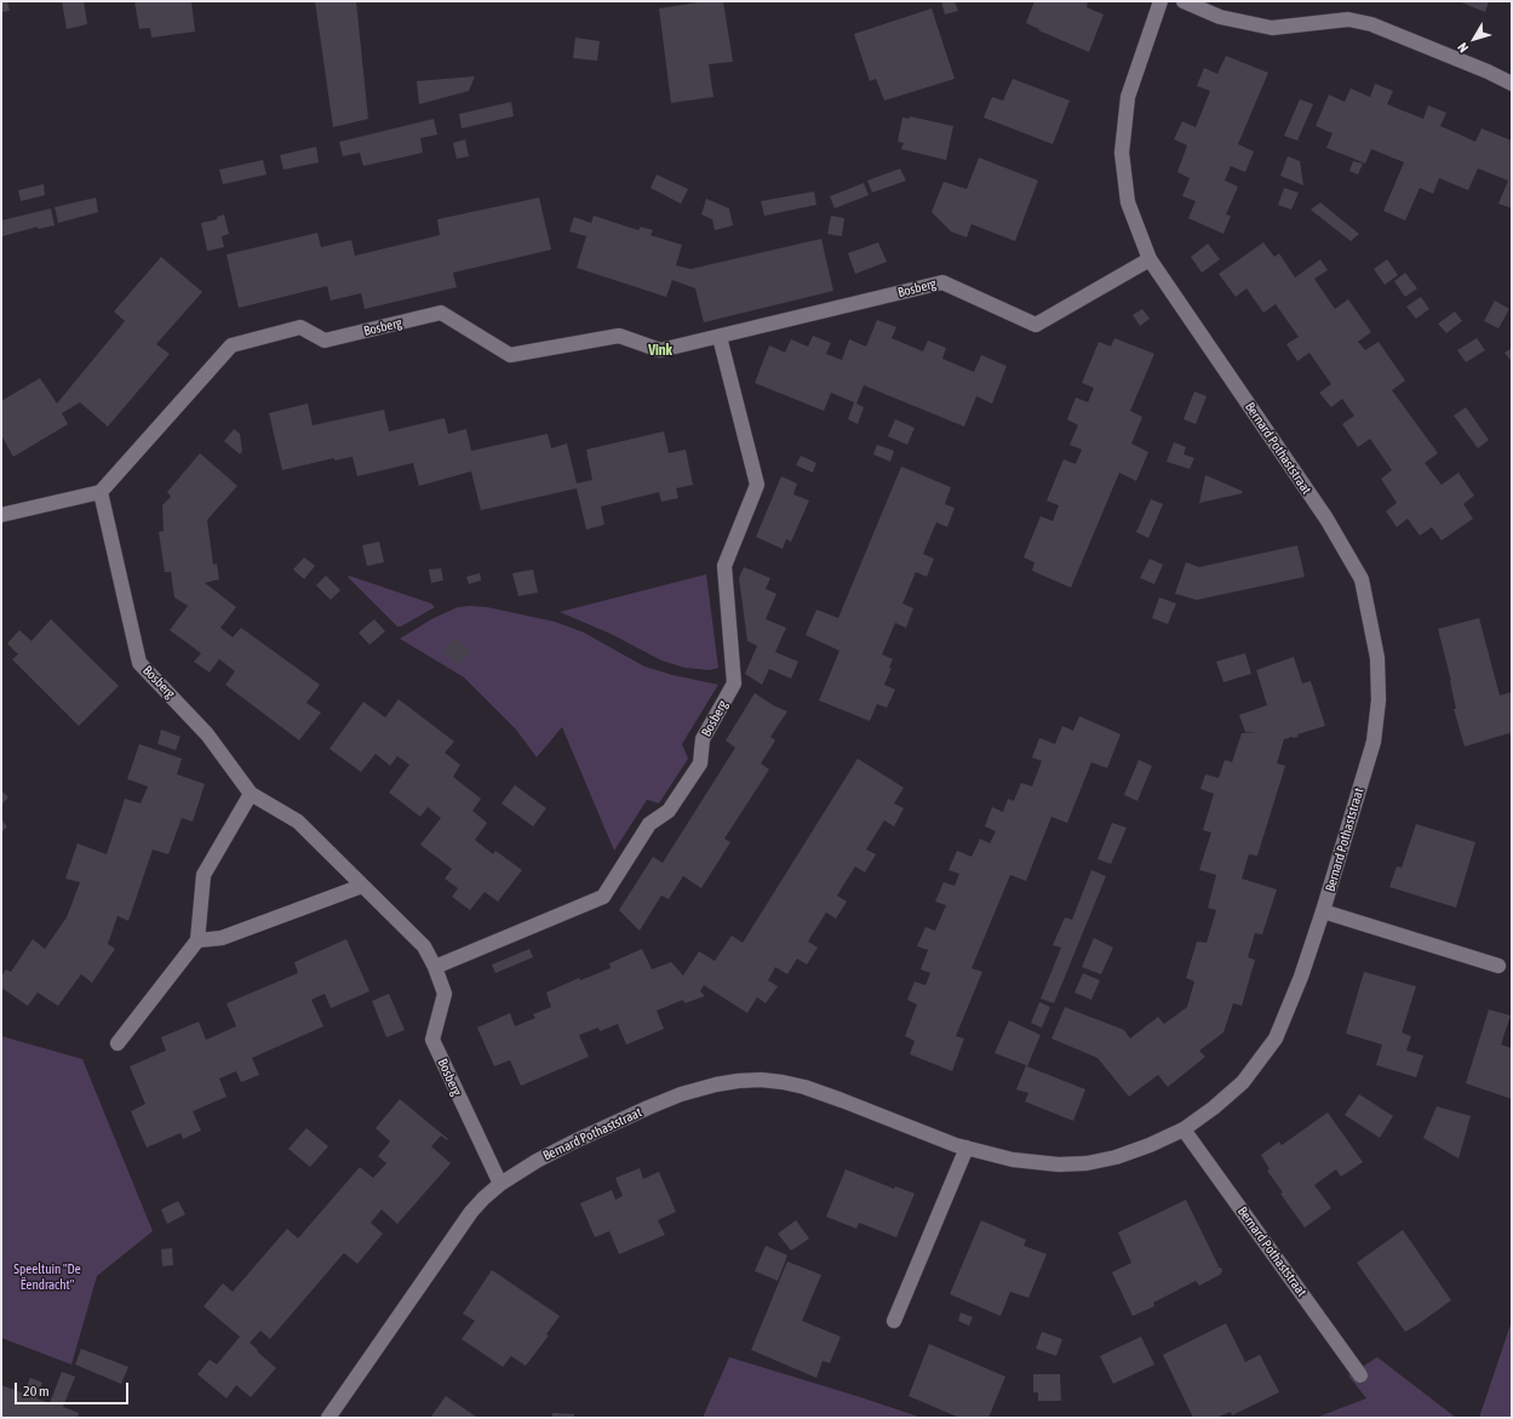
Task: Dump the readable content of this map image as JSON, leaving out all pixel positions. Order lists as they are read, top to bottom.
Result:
{
  "streets": {
    "street": ["Bosberg", "Bernard Pothaststraat"]
  },
  "crossings": [
    ["Bosberg", "Bernard Pothaststraat"]
  ],
  "districts": ["Vink"],
  "parks": ["Speeltuin \"De Ëendracht\""],
  "scale_bar": "20 m",
  "north": "bottom left"
}
